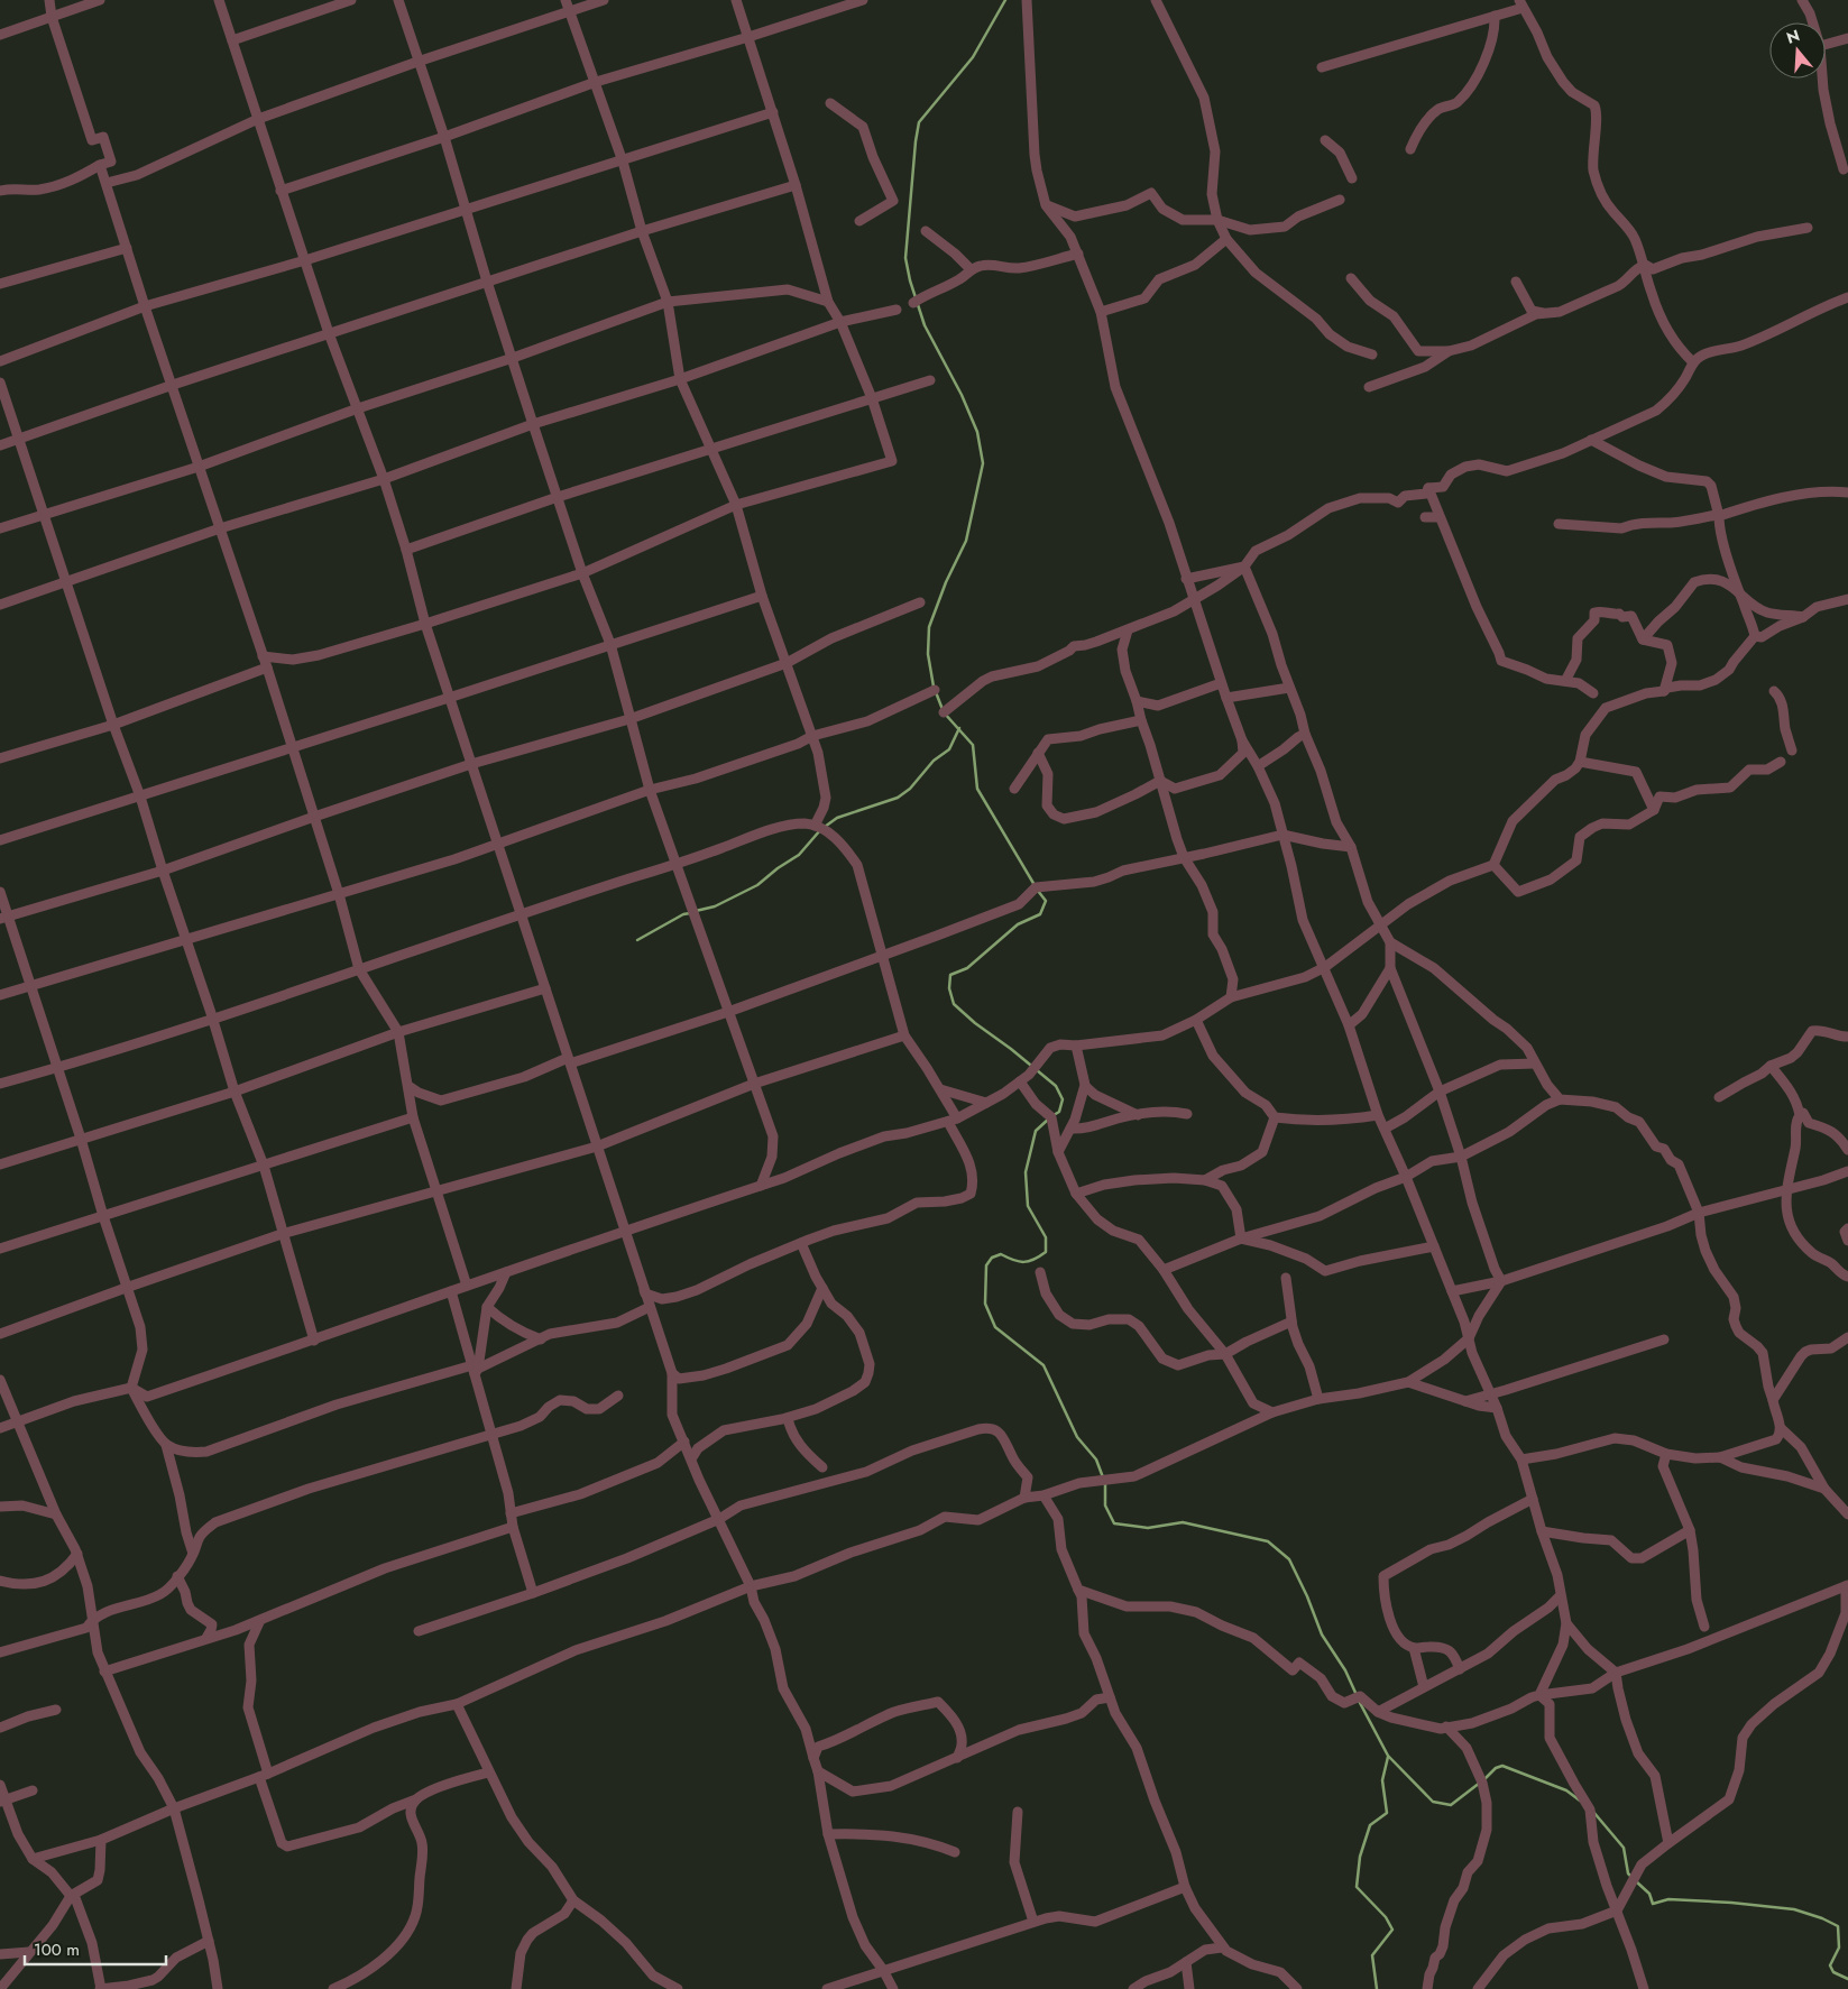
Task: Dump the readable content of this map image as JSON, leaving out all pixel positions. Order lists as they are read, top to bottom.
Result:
{
  "scale_bar": "100 m",
  "north": "top"
}
